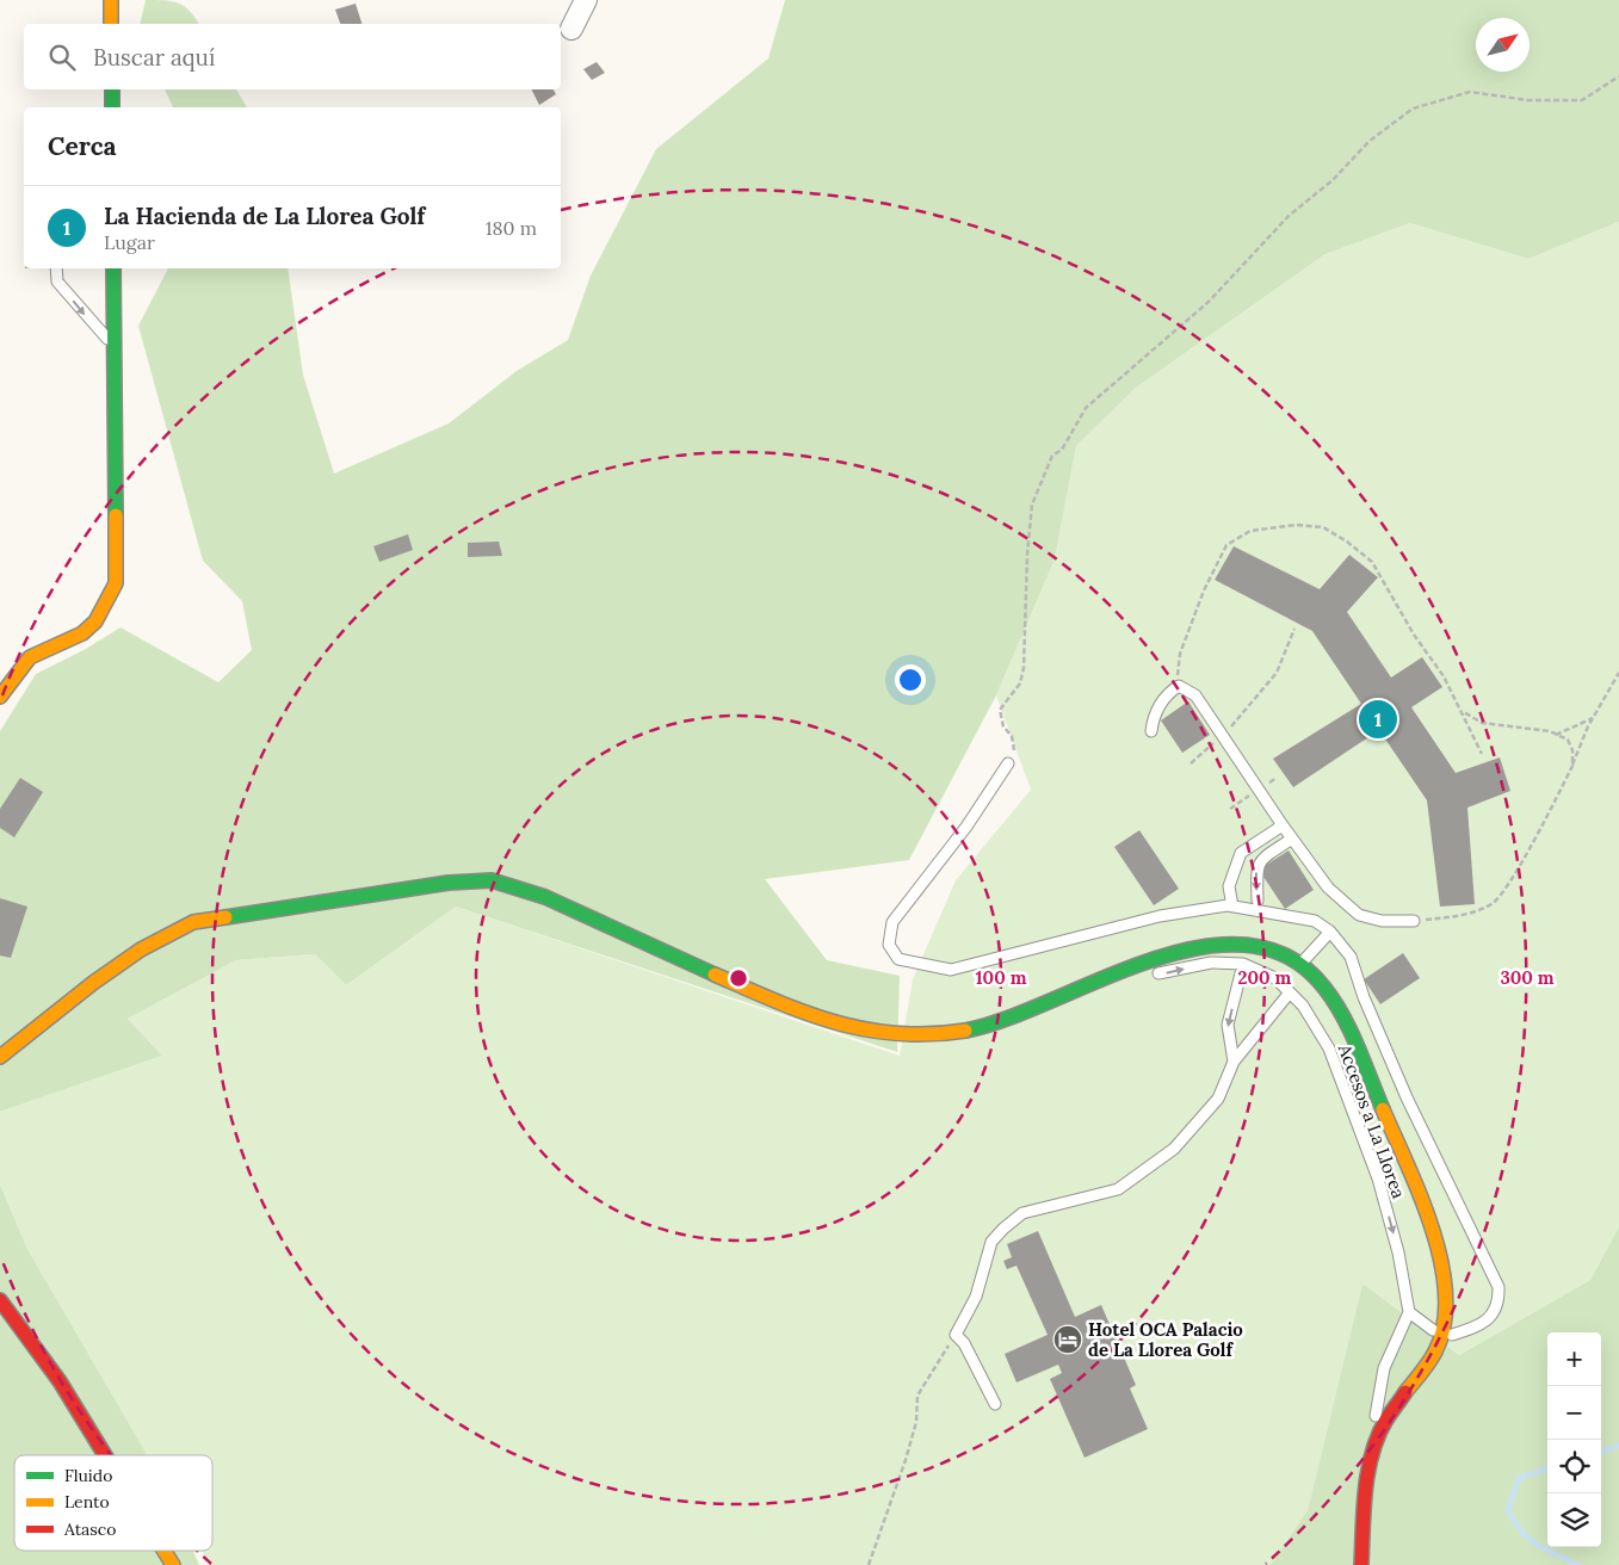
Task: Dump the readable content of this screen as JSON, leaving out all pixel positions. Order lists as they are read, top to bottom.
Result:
{
  "streets": {
    "lane": ["Accesos a La Llorea"]
  },
  "one_way": ["Accesos a La Llorea"],
  "places": {
    "hotel": ["Hotel OCA Palacio de La Llorea Golf"]
  },
  "legend": ["Fluido", "Lento", "Atasco"],
  "north": "top right",
  "page": {
    "search": "Buscar aquí",
    "heading": "Cerca",
    "list": [
      {
        "mark": "1",
        "name": "La Hacienda de La Llorea Golf",
        "note": "Lugar",
        "value": "180 m"
      }
    ],
    "pins": "1",
    "map_buttons": ["+", "−"]
  },
  "rings": ["100 m", "200 m", "300 m"]
}
